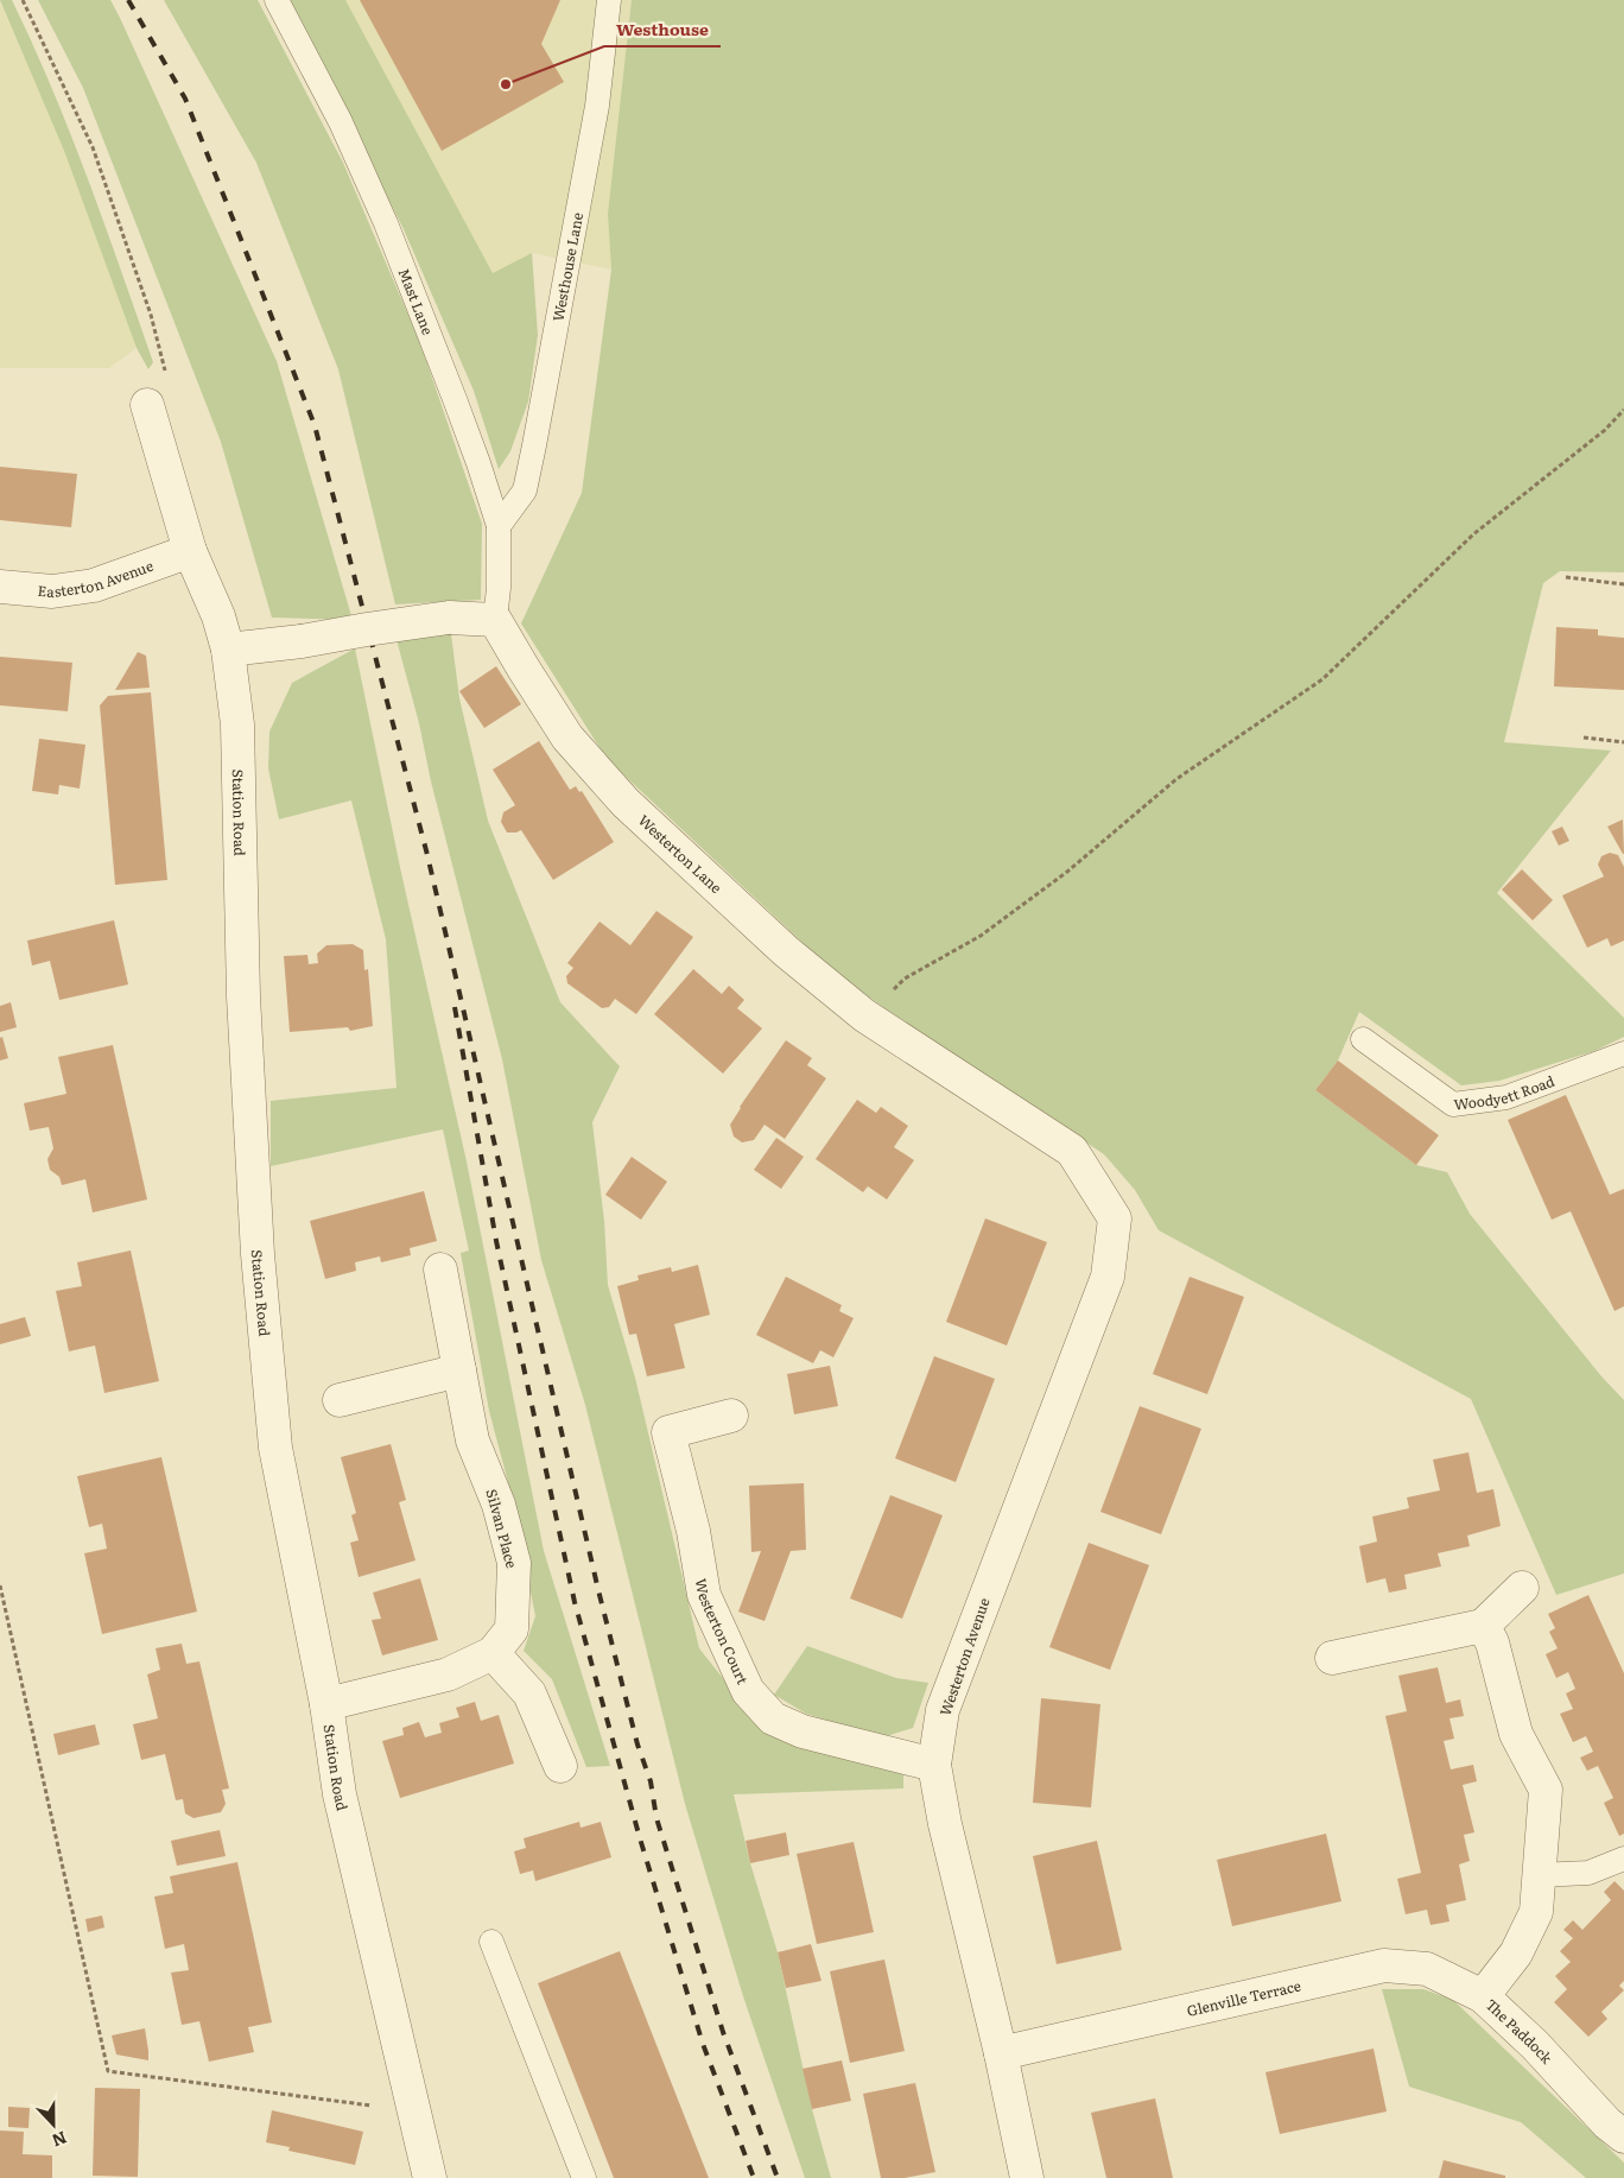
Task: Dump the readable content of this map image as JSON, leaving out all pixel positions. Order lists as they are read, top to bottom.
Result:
{
  "streets": {
    "street": [
      "Easterton Avenue",
      "Station Road",
      "Westerton Lane",
      "Silvan Place",
      "Westerton Court",
      "Westerton Avenue",
      "Glenville Terrace",
      "The Paddock"
    ],
    "lane": ["Westhouse Lane", "Mast Lane", "Woodyett Road"]
  },
  "crossings": [
    ["Westhouse Lane", "Mast Lane"],
    ["Mast Lane", "Westerton Lane"],
    ["Easterton Avenue", "Station Road"],
    ["Station Road", "Silvan Place"],
    ["Westerton Lane", "Westerton Avenue"],
    ["Westerton Court", "Westerton Avenue"],
    ["Westerton Avenue", "Glenville Terrace"],
    ["Glenville Terrace", "The Paddock"]
  ],
  "places": ["Westhouse"],
  "north": "bottom"
}
